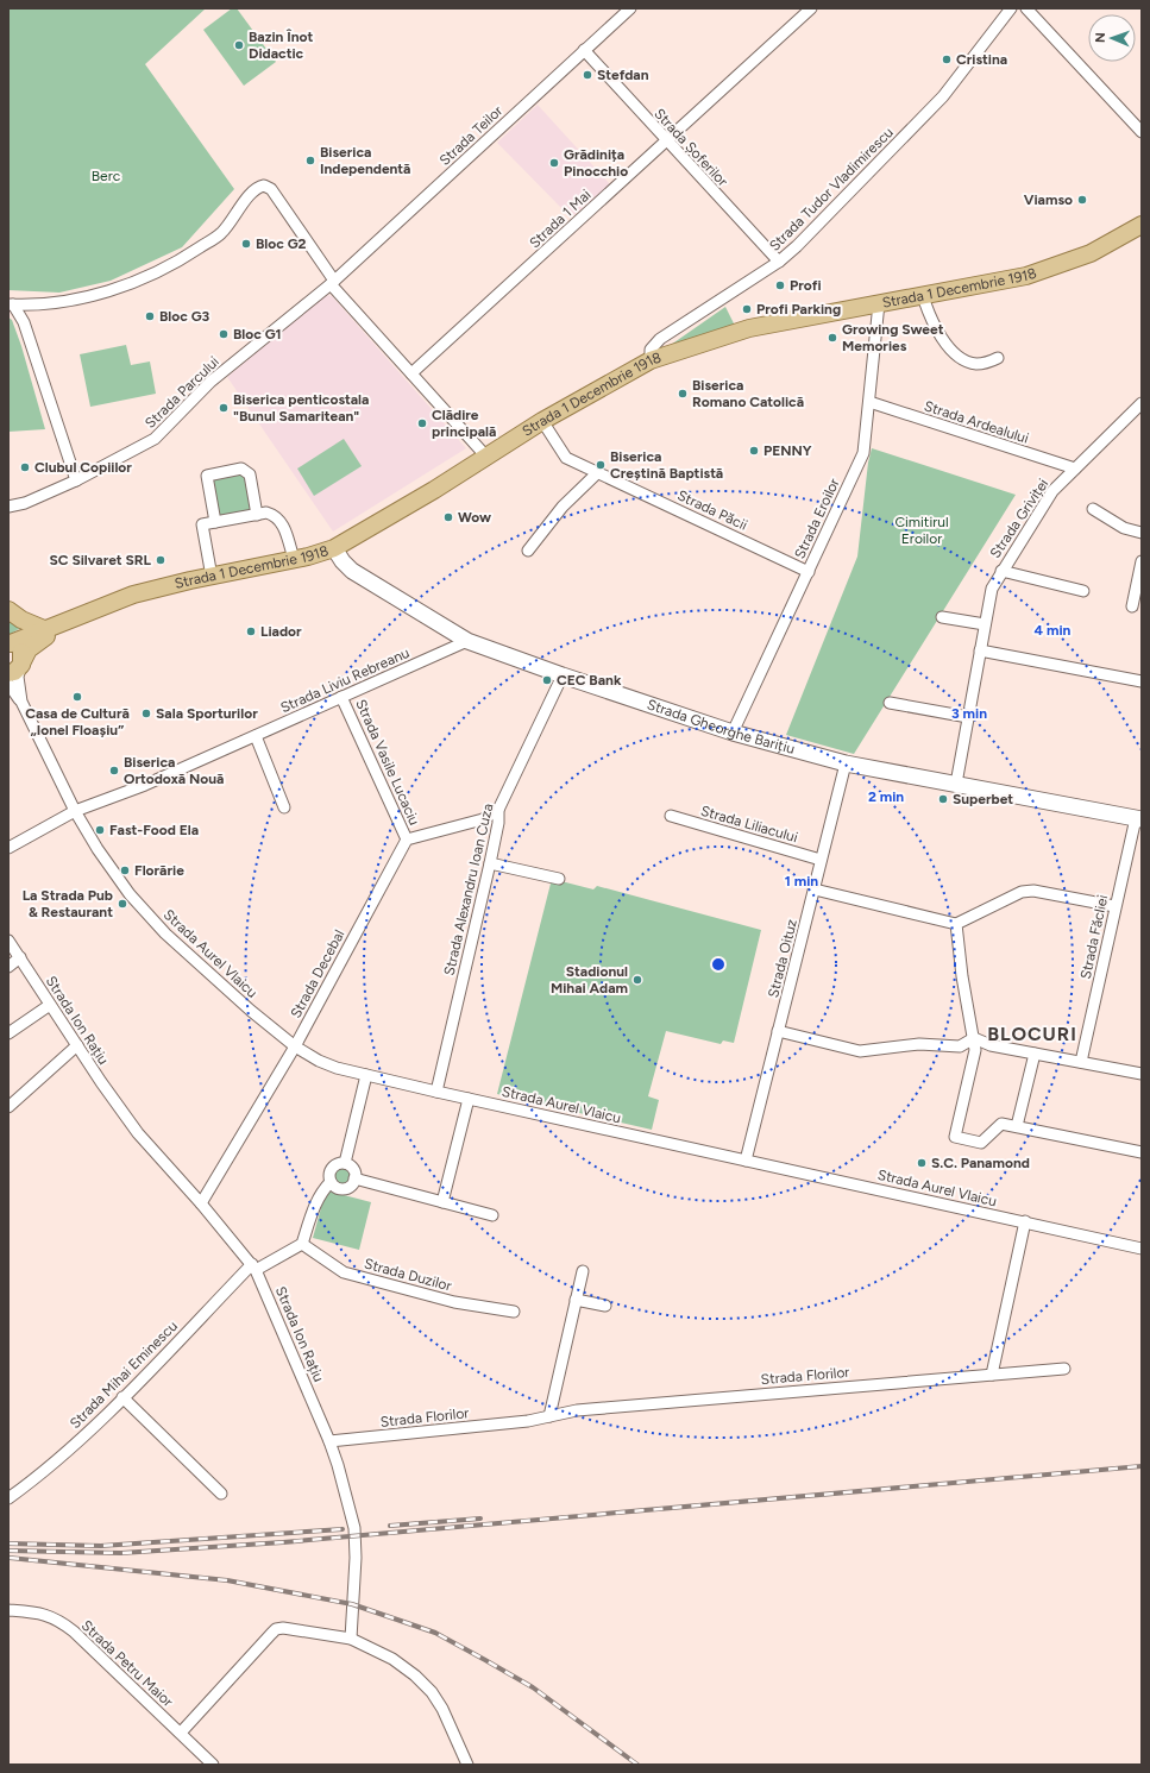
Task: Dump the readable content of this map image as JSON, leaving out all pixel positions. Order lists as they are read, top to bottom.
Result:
{
  "streets": {
    "main road": ["Strada 1 Decembrie 1918"],
    "street": [
      "Strada Teilor",
      "Strada Șoferilor",
      "Strada Tudor Vladimirescu",
      "Strada 1 Mai",
      "Strada Parcului",
      "Strada Ardealului",
      "Strada Păcii",
      "Strada Eroilor",
      "Strada Griviței",
      "Strada Liviu Rebreanu",
      "Strada Gheorghe Barițiu",
      "Strada Vasile Lucaciu",
      "Strada Liliacului",
      "Strada Alexandru Ioan Cuza",
      "Strada Făcliei",
      "Strada Aurel Vlaicu",
      "Strada Oituz",
      "Strada Decebal",
      "Strada Ion Rațiu",
      "Strada Duzilor",
      "Strada Mihai Eminescu",
      "Strada Florilor",
      "Strada Petru Maior"
    ]
  },
  "crossings": [
    ["Strada Teilor", "Strada Șoferilor"],
    ["Strada Teilor", "Strada Parcului"],
    ["Strada Șoferilor", "Strada Tudor Vladimirescu"],
    ["Strada Șoferilor", "Strada 1 Mai"],
    ["Strada Tudor Vladimirescu", "Strada 1 Decembrie 1918"],
    ["Strada 1 Decembrie 1918", "Strada Păcii"],
    ["Strada 1 Decembrie 1918", "Strada Eroilor"],
    ["Strada 1 Decembrie 1918", "Strada Gheorghe Barițiu"],
    ["Strada Ardealului", "Strada Eroilor"],
    ["Strada Ardealului", "Strada Griviței"],
    ["Strada Păcii", "Strada Eroilor"],
    ["Strada Eroilor", "Strada Gheorghe Barițiu"],
    ["Strada Griviței", "Strada Gheorghe Barițiu"],
    ["Strada Liviu Rebreanu", "Strada Gheorghe Barițiu"],
    ["Strada Liviu Rebreanu", "Strada Vasile Lucaciu"],
    ["Strada Liviu Rebreanu", "Strada Aurel Vlaicu"],
    ["Strada Gheorghe Barițiu", "Strada Alexandru Ioan Cuza"],
    ["Strada Gheorghe Barițiu", "Strada Făcliei"],
    ["Strada Gheorghe Barițiu", "Strada Oituz"],
    ["Strada Vasile Lucaciu", "Strada Decebal"],
    ["Strada Liliacului", "Strada Oituz"],
    ["Strada Alexandru Ioan Cuza", "Strada Aurel Vlaicu"],
    ["Strada Aurel Vlaicu", "Strada Oituz"],
    ["Strada Aurel Vlaicu", "Strada Decebal"],
    ["Strada Decebal", "Strada Ion Rațiu"],
    ["Strada Ion Rațiu", "Strada Mihai Eminescu"],
    ["Strada Ion Rațiu", "Strada Florilor"],
    ["Strada Duzilor", "Strada Mihai Eminescu"]
  ],
  "districts": ["BLOCURI"],
  "parks": ["Berc", "Cimitirul Eroilor"],
  "places": [
    "Bazin Înot Didactic",
    "Cristina",
    "Stefdan",
    "Biserica Independentă",
    "Grădinița Pinocchio",
    "Viamso",
    "Bloc G2",
    "Profi",
    "Profi Parking",
    "Bloc G3",
    "Bloc G1",
    "Growing Sweet Memories",
    "Biserica Romano Catolică",
    "Biserica penticostala \"Bunul Samaritean\"",
    "Clădire principală",
    "PENNY",
    "Biserica Creștină Baptistă",
    "Clubul Copiilor",
    "Wow",
    "SC Silvaret SRL",
    "Liador",
    "CEC Bank",
    "Casa de Cultură „Ionel Floașiu”",
    "Sala Sporturilor",
    "Biserica Ortodoxă Nouă",
    "Superbet",
    "Fast-Food Ela",
    "Florărie",
    "La Strada Pub & Restaurant",
    "Stadionul Mihai Adam",
    "S.C. Panamond"
  ],
  "north": "left",
  "rings": [
    "4 min",
    "3 min",
    "2 min",
    "1 min"
  ]
}
